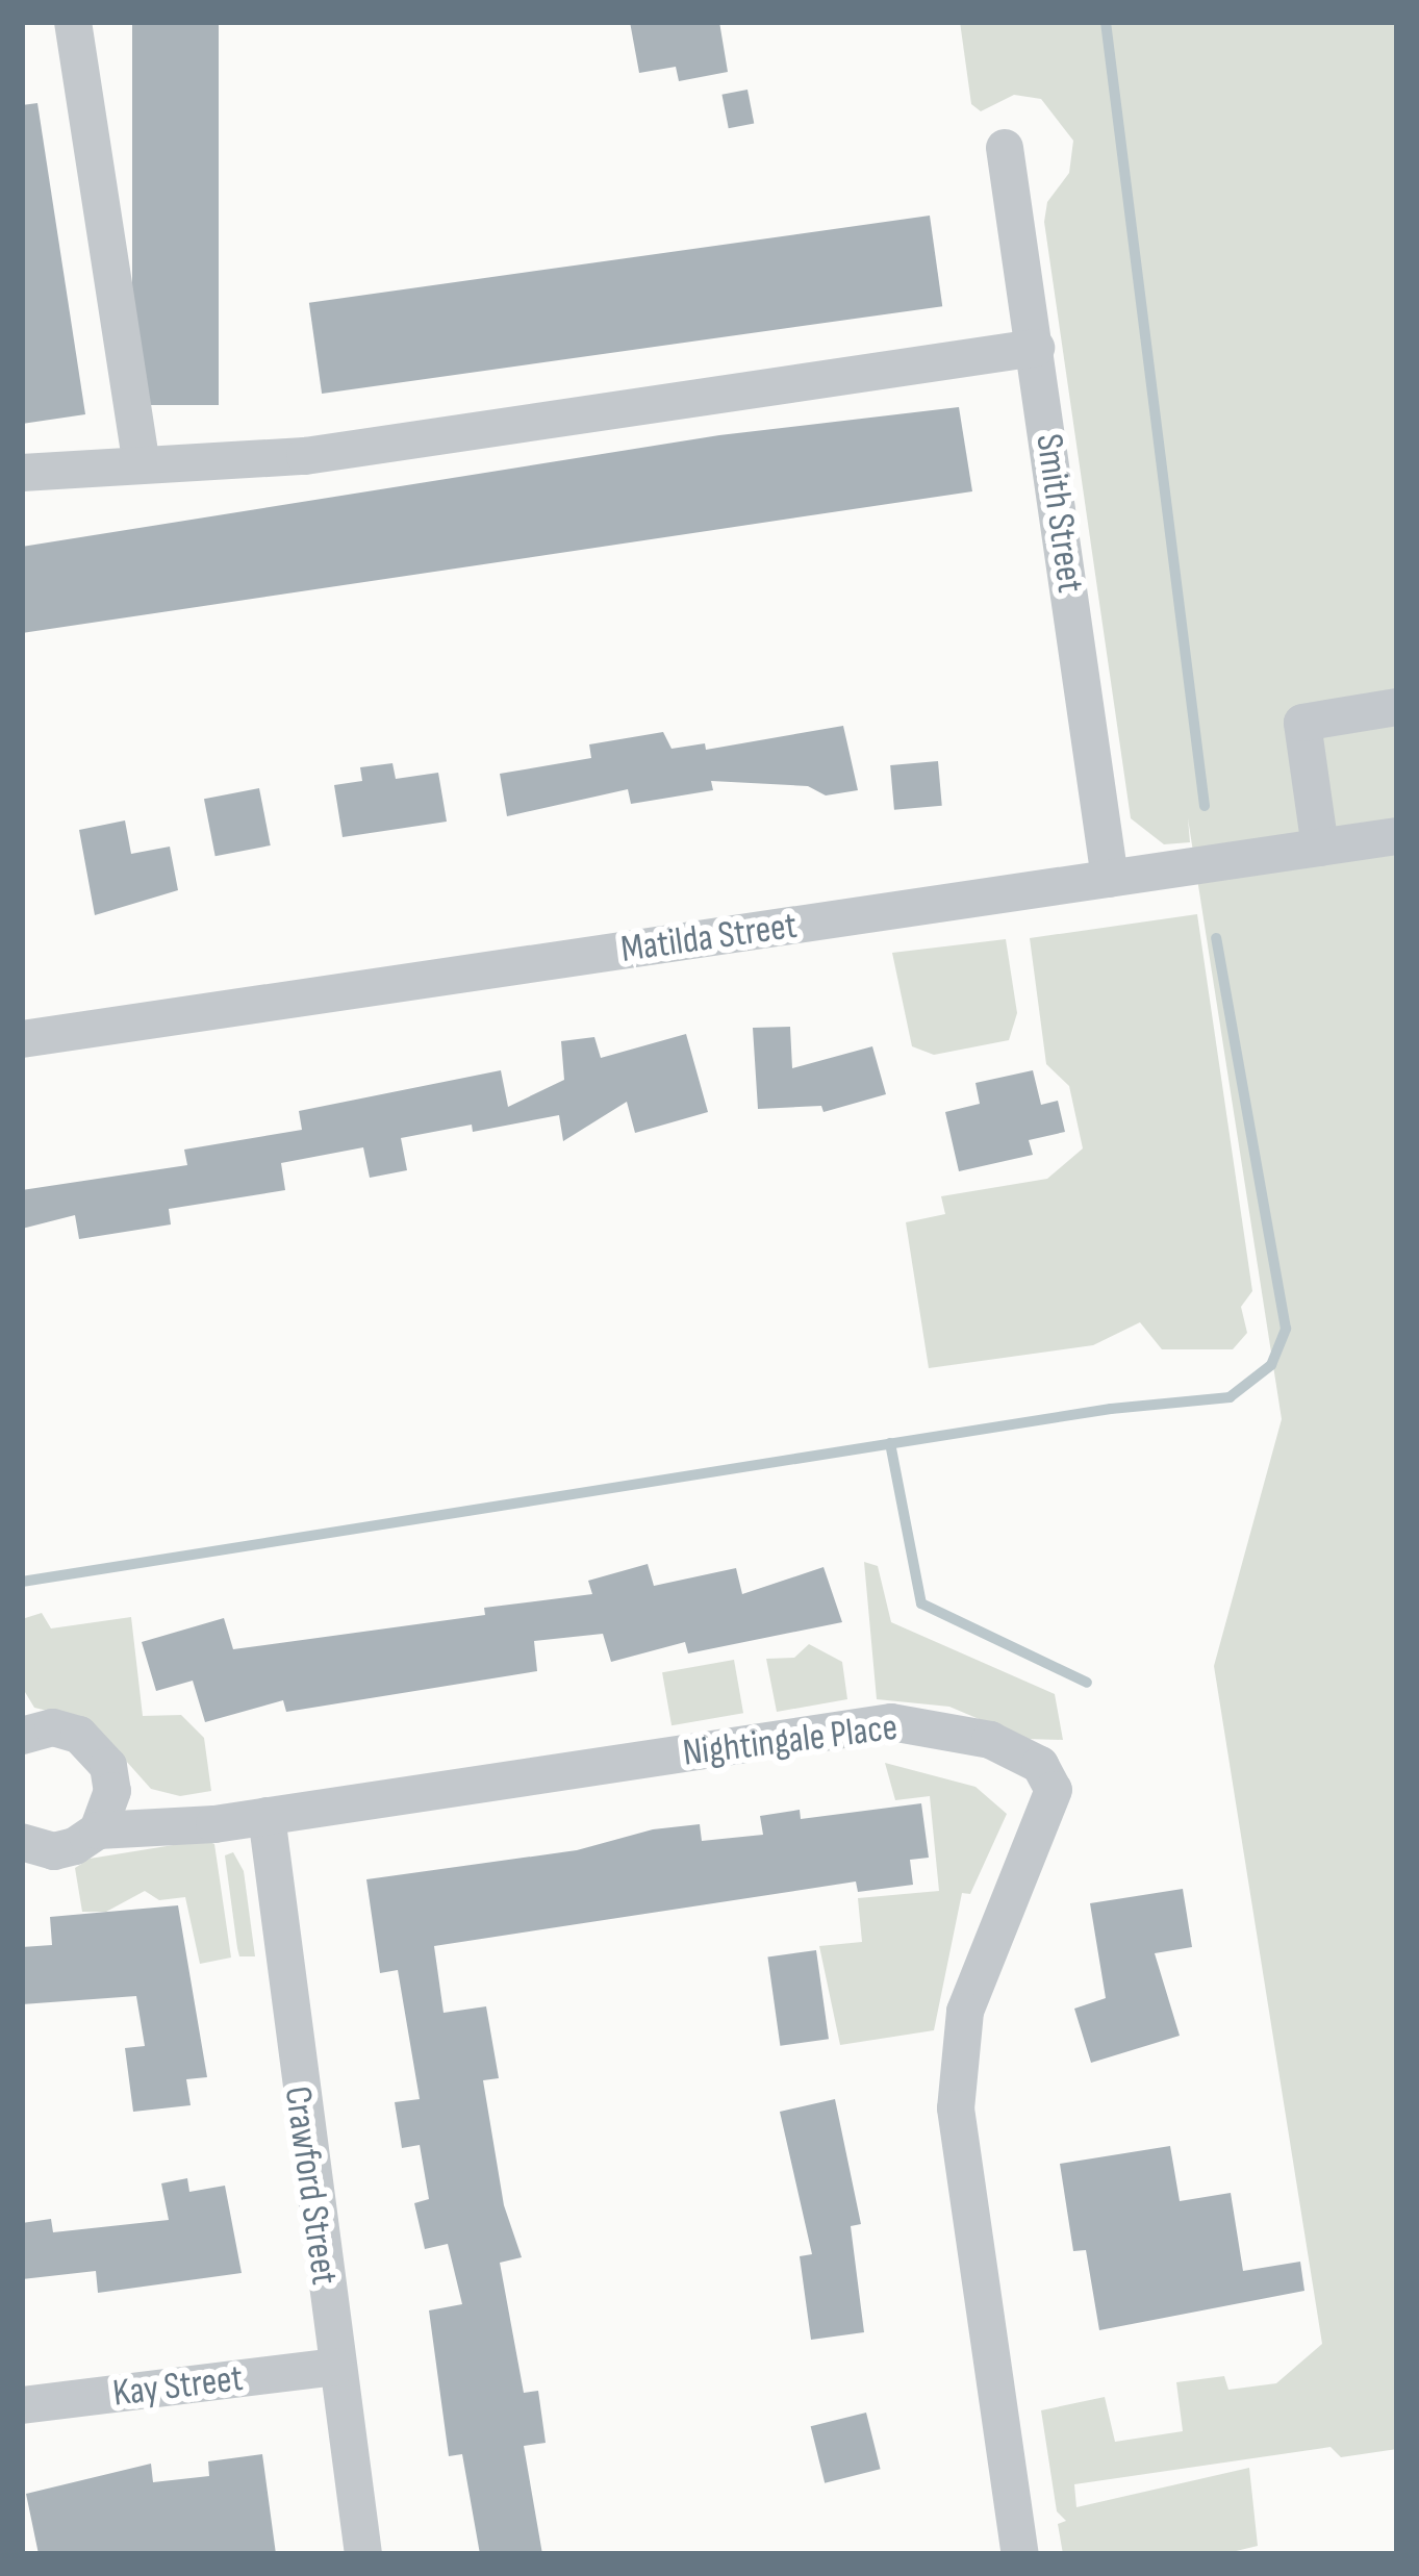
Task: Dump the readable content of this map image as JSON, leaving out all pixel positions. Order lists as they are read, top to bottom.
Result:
{
  "streets": {
    "street": [
      "Smith Street",
      "Matilda Street",
      "Nightingale Place",
      "Crawford Street",
      "Kay Street"
    ]
  },
  "crossings": [
    ["Smith Street", "Matilda Street"],
    ["Nightingale Place", "Crawford Street"],
    ["Crawford Street", "Kay Street"]
  ]
}
